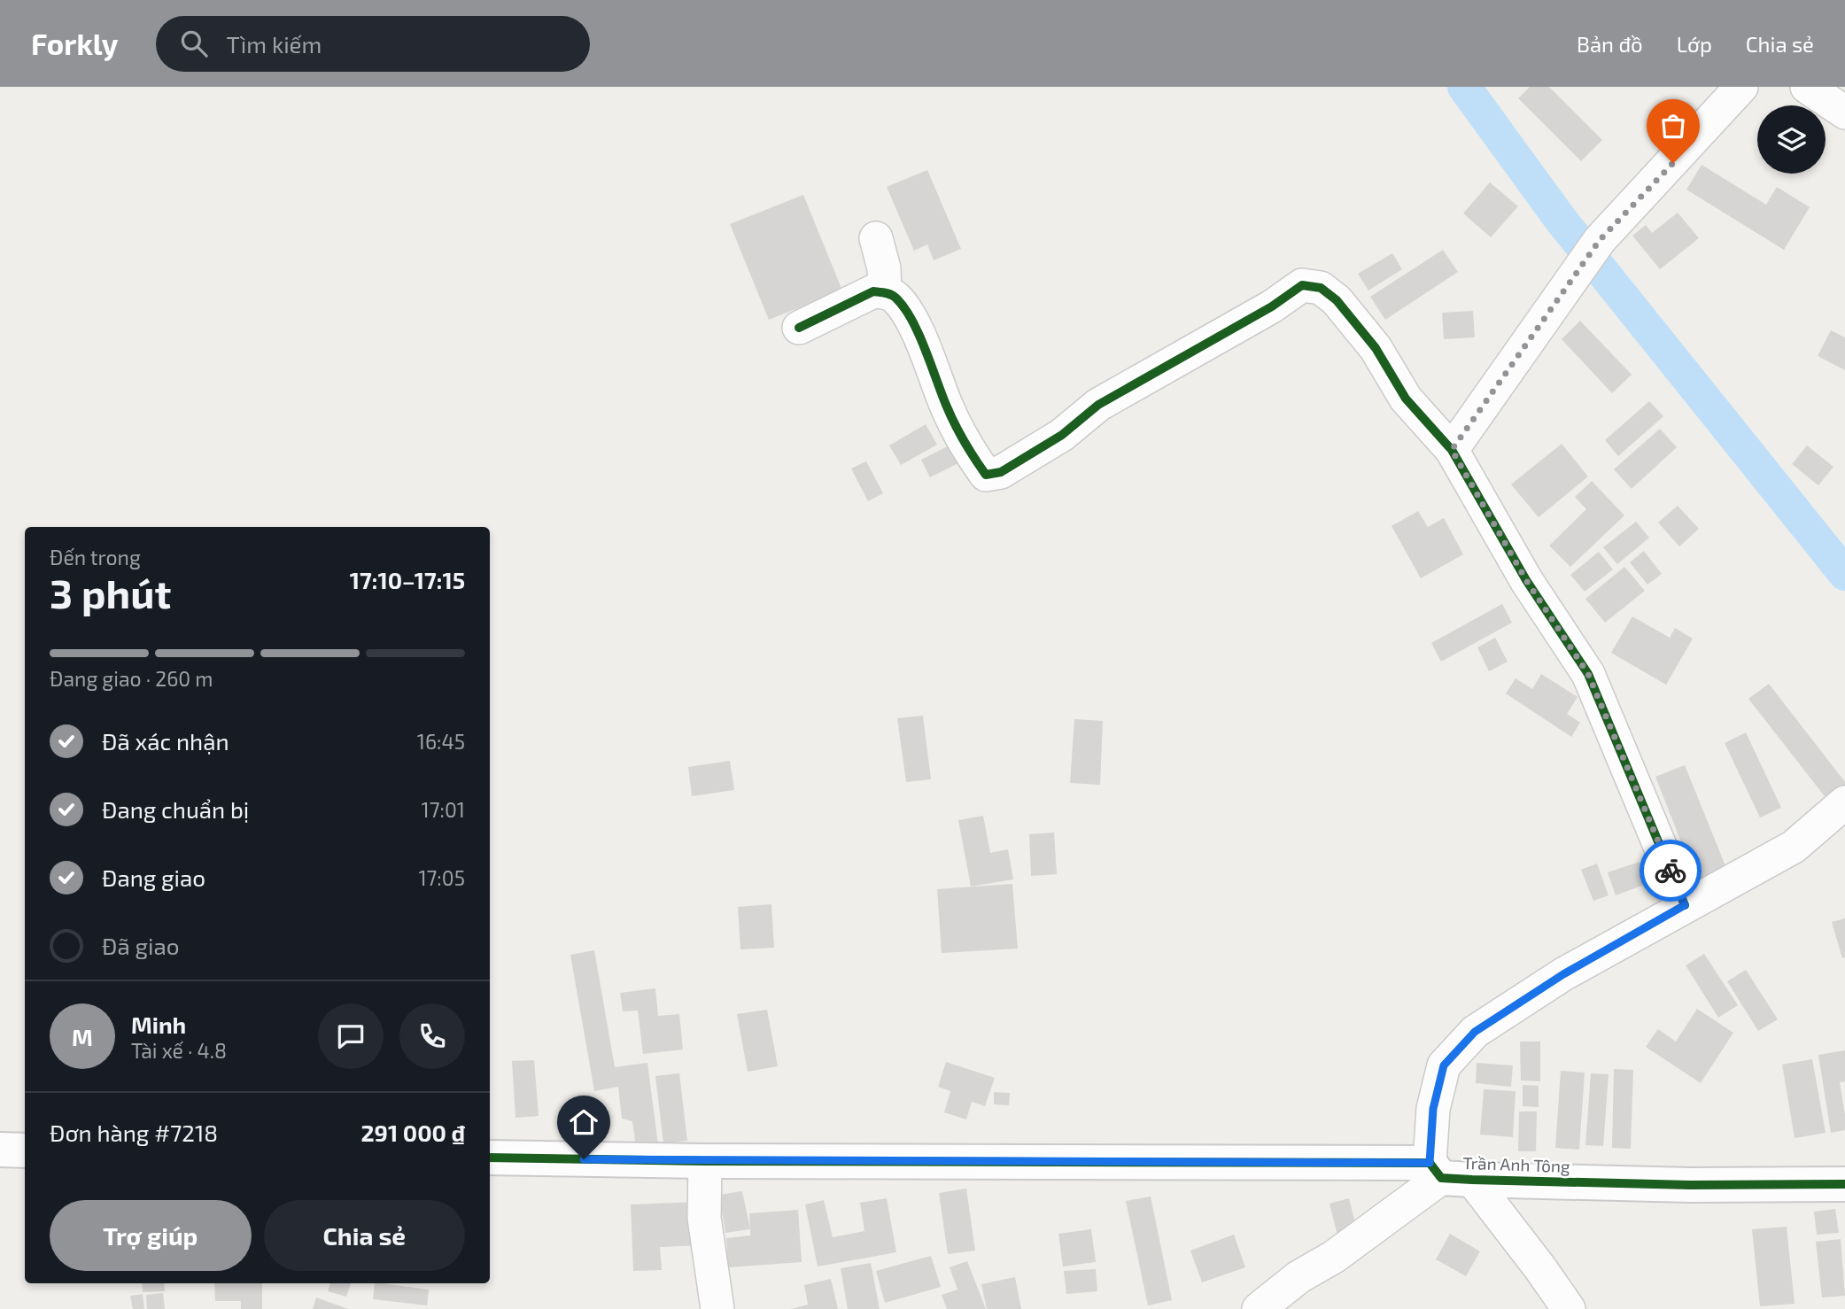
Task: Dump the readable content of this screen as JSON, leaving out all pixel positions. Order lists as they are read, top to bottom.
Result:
{
  "streets": {
    "street": ["Trần Anh Tông"]
  },
  "page": {
    "header": "Forkly",
    "search": "Tìm kiếm",
    "nav": ["Bản đồ", "Lớp", "Chia sẻ"],
    "heading": ["3 phút", "Đến trong", "17:10–17:15"],
    "panel": [
      "Minh",
      "Tài xế · 4.8",
      "Đơn hàng #7218",
      "291 000 ₫"
    ],
    "bar": "Đang giao · 260 m",
    "list": [
      ["Đã xác nhận", "16:45"],
      ["Đang chuẩn bị", "17:01"],
      ["Đang giao", "17:05"],
      "Đã giao"
    ],
    "round": "M",
    "buttons": ["Trợ giúp", "Chia sẻ"]
  }
}
